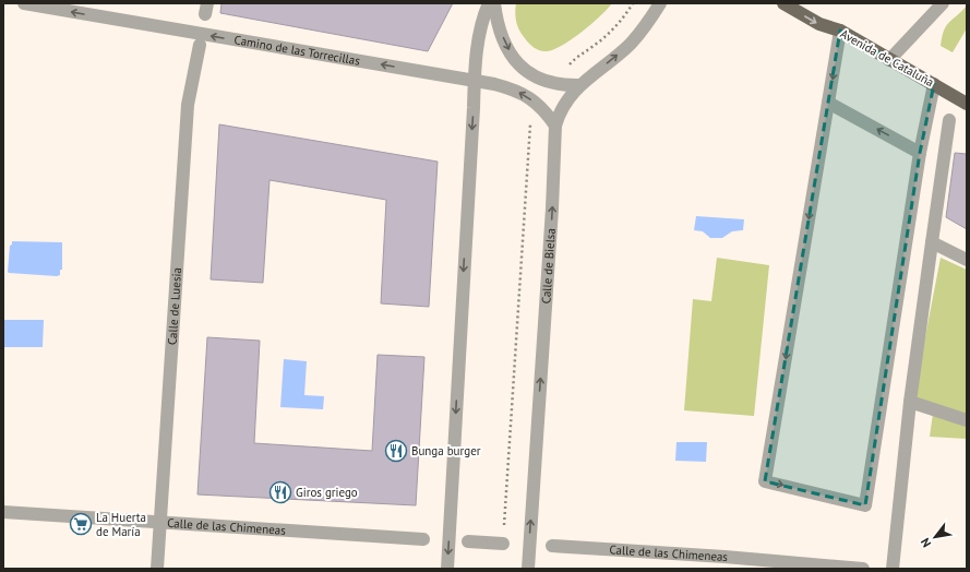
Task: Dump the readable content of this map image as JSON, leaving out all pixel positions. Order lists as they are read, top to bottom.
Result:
{
  "streets": {
    "main road": ["Avenida de Cataluña"],
    "street": [
      "Camino de las Torrecillas",
      "Calle de Bielsa",
      "Calle de Luesia",
      "Calle de las Chimeneas"
    ]
  },
  "crossings": [
    ["Camino de las Torrecillas", "Calle de Bielsa"],
    ["Calle de Luesia", "Calle de las Chimeneas"]
  ],
  "one_way": ["Camino de las Torrecillas"],
  "places": {
    "restaurant": ["Bunga burger", "Giros griego"],
    "supermarket": ["La Huerta de María"]
  },
  "north": "bottom left"
}
